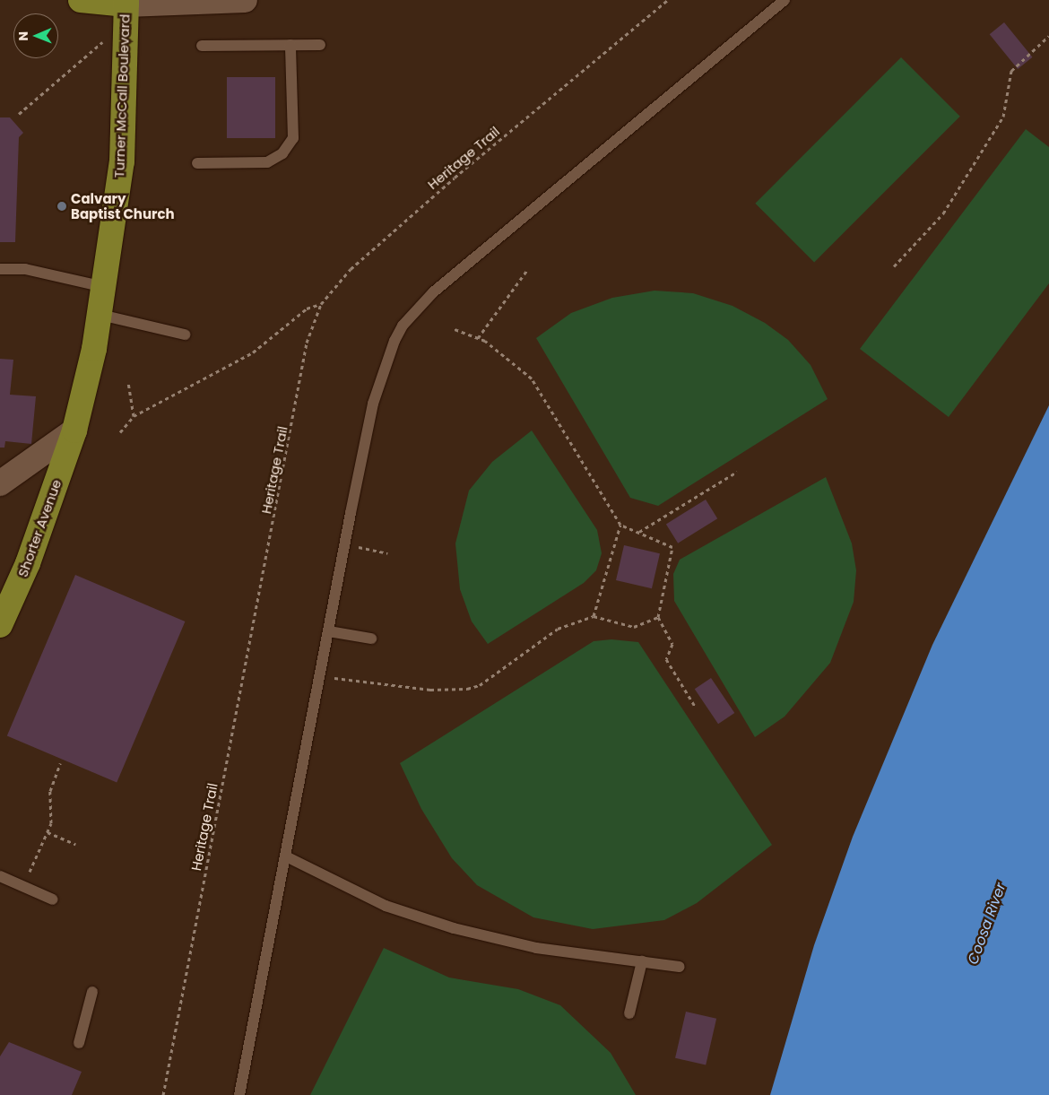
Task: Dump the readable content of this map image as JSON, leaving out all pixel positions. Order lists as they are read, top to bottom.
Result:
{
  "streets": {
    "main road": ["Turner McCall Boulevard", "Shorter Avenue"],
    "path": ["Heritage Trail"]
  },
  "crossings": [
    ["Turner McCall Boulevard", "Shorter Avenue"]
  ],
  "water": ["Coosa River"],
  "places": ["Calvary Baptist Church"],
  "north": "left"
}
